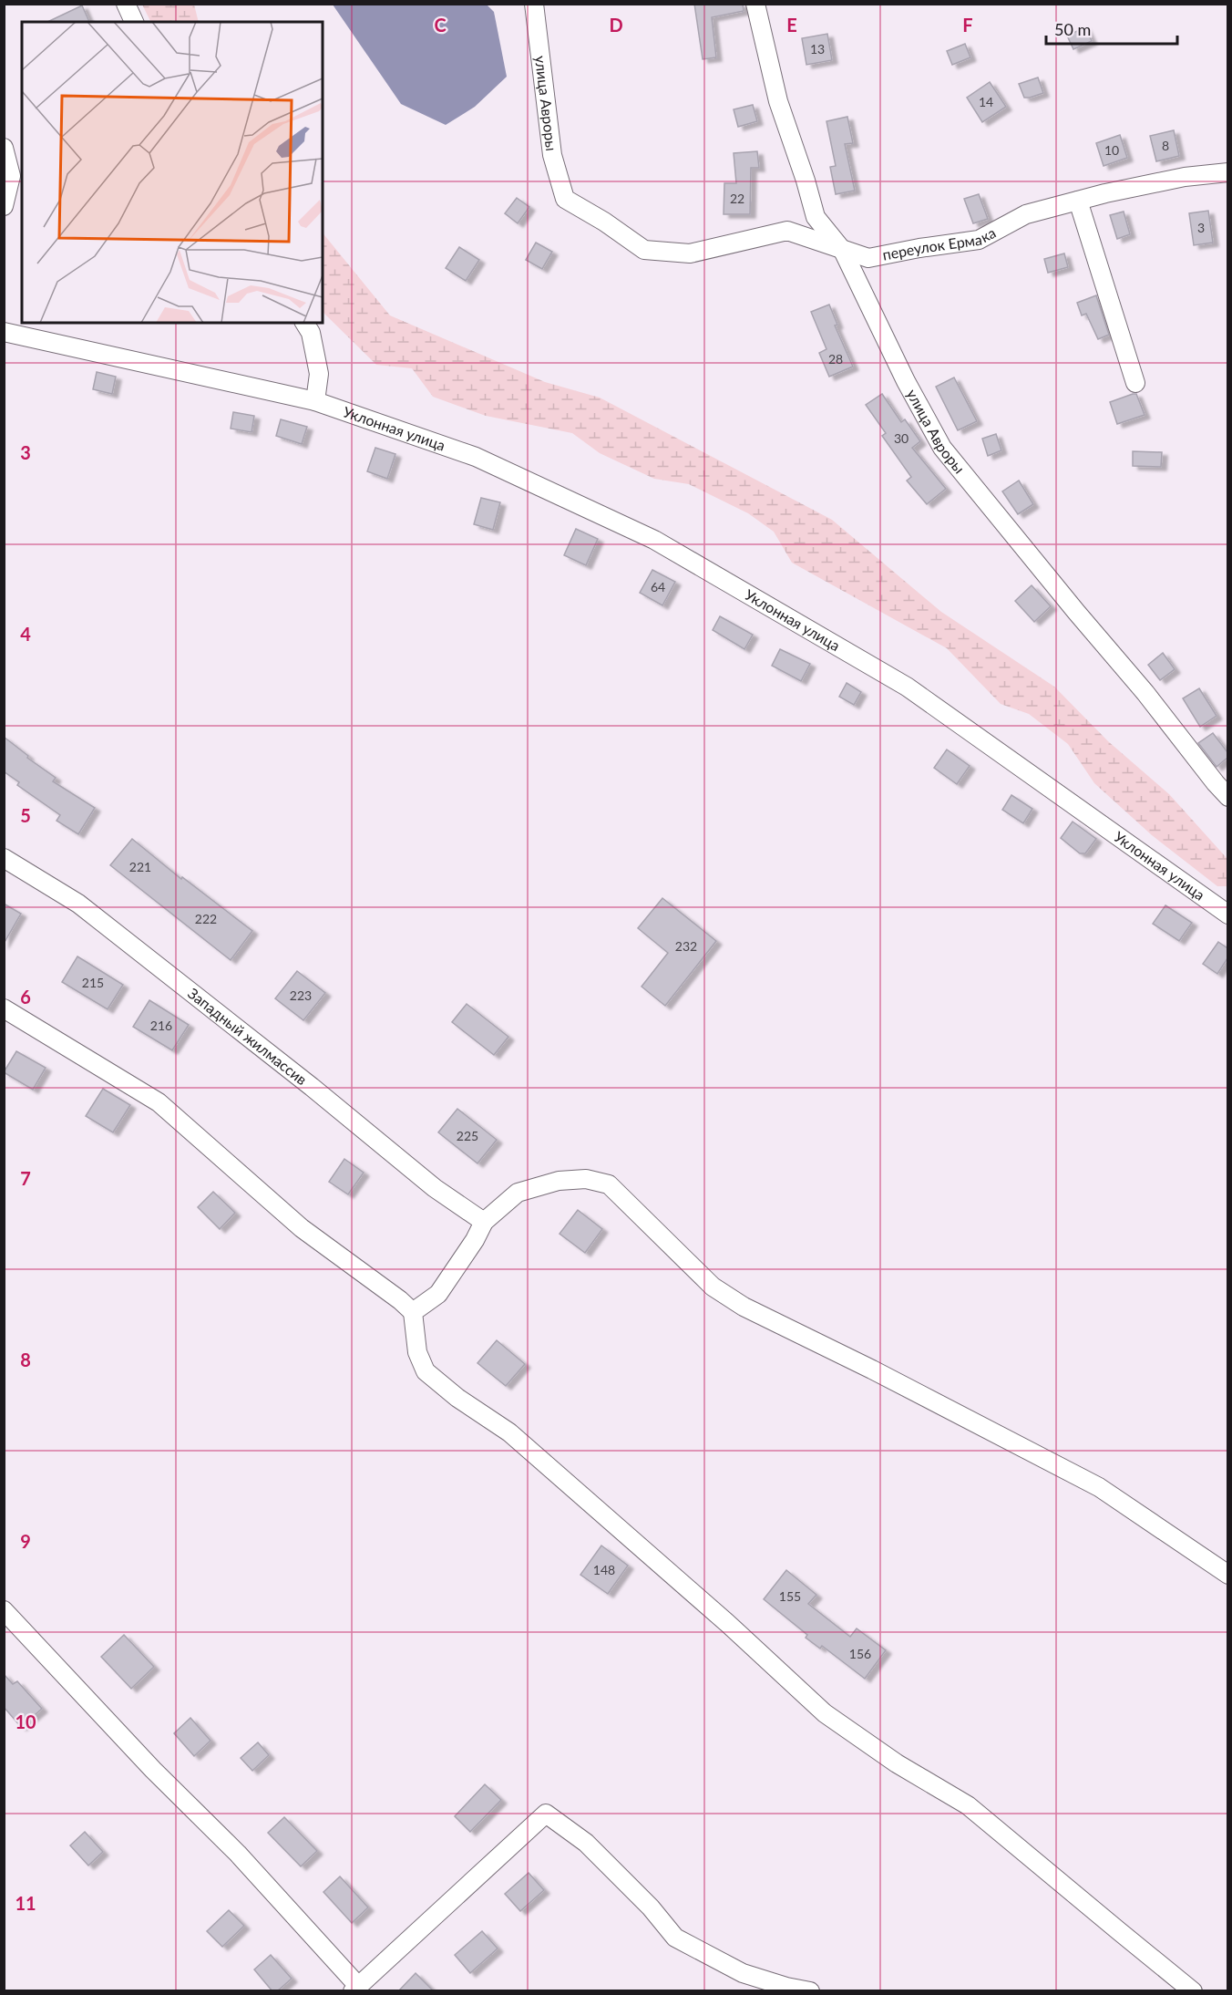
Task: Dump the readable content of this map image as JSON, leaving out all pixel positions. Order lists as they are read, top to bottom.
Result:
{
  "streets": {
    "street": [
      "улица Авроры",
      "переулок Ермака",
      "Уклонная улица",
      "Западный жилмассив"
    ]
  },
  "crossings": [
    ["улица Авроры", "переулок Ермака"]
  ],
  "house_numbers": [
    "13",
    "14",
    "8",
    "10",
    "22",
    "3",
    "28",
    "30",
    "64",
    "221",
    "222",
    "232",
    "215",
    "223",
    "216",
    "225",
    "148",
    "155",
    "156"
  ],
  "scale_bar": "50 m",
  "grid": {
    "columns": [
      "C",
      "D",
      "E",
      "F"
    ],
    "rows": [
      "3",
      "4",
      "5",
      "6",
      "7",
      "8",
      "9",
      "10",
      "11"
    ]
  }
}
